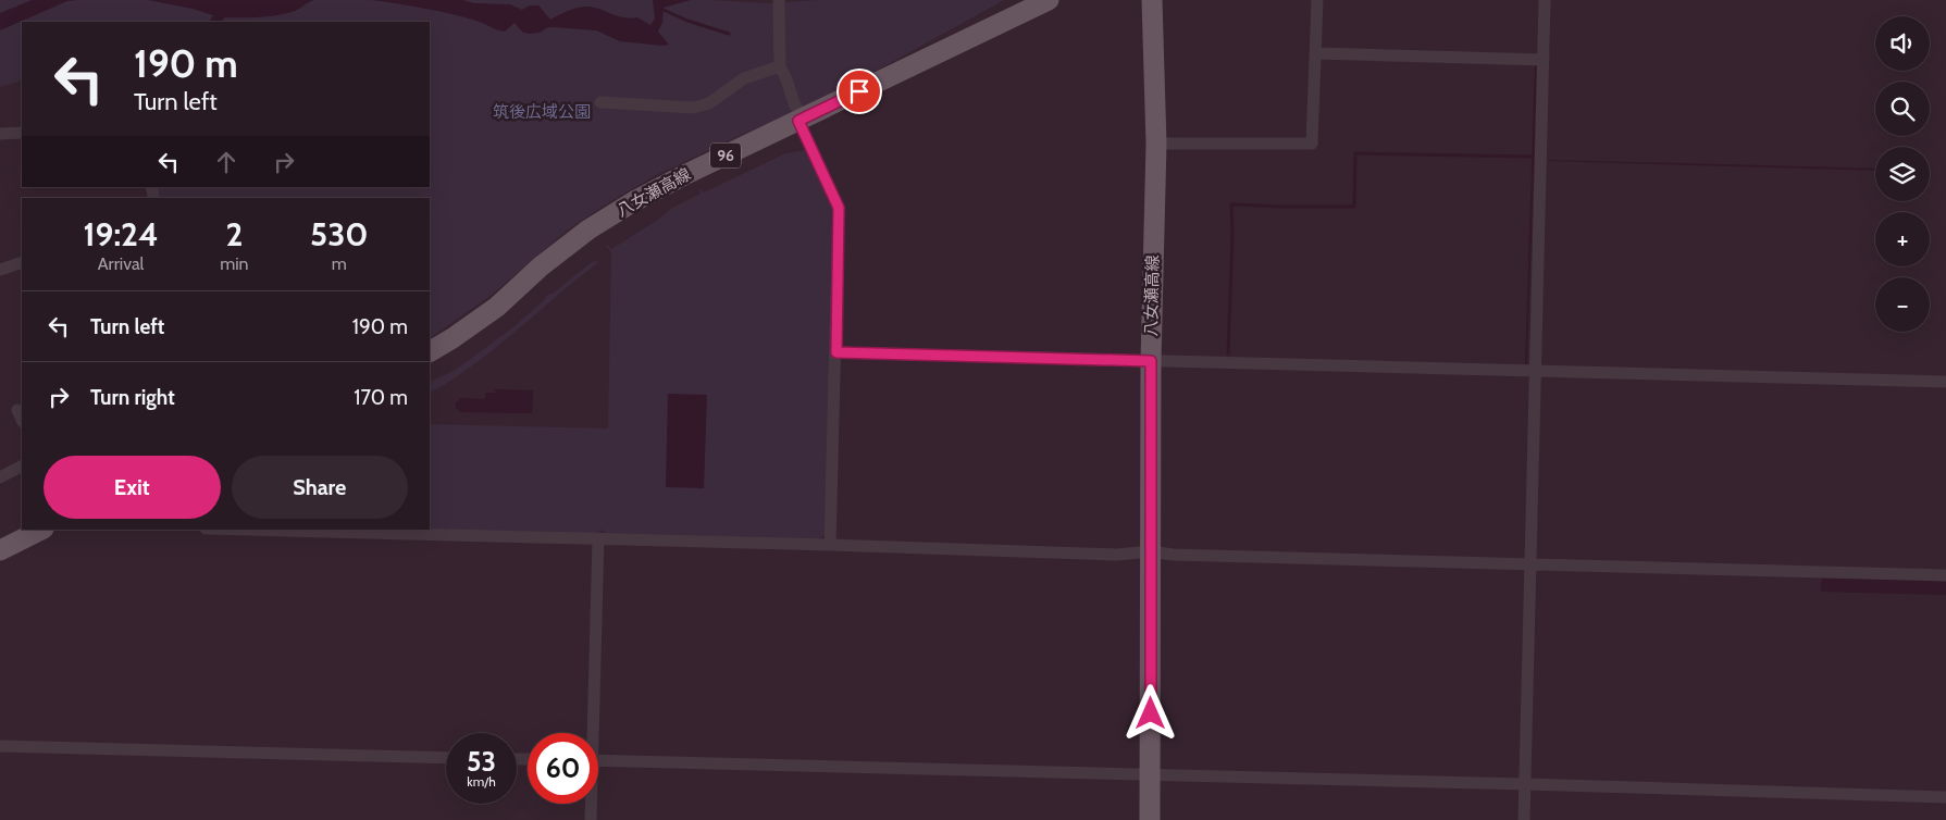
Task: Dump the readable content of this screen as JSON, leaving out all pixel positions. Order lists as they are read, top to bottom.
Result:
{
  "streets": {
    "main road": ["96", "八女瀬高線"]
  },
  "parks": ["筑後広域公園"],
  "page": {
    "map_buttons": ["+", "−"],
    "turn": ["190 m", "Turn left"],
    "eta": [
      "19:24",
      "Arrival",
      "2",
      "min",
      "530",
      "m"
    ],
    "list": [
      {
        "name": "Turn left",
        "value": "190 m"
      },
      {
        "name": "Turn right",
        "value": "170 m"
      }
    ],
    "buttons": ["Exit", "Share"],
    "speed": "53 km/h",
    "limit": "60"
  }
}
